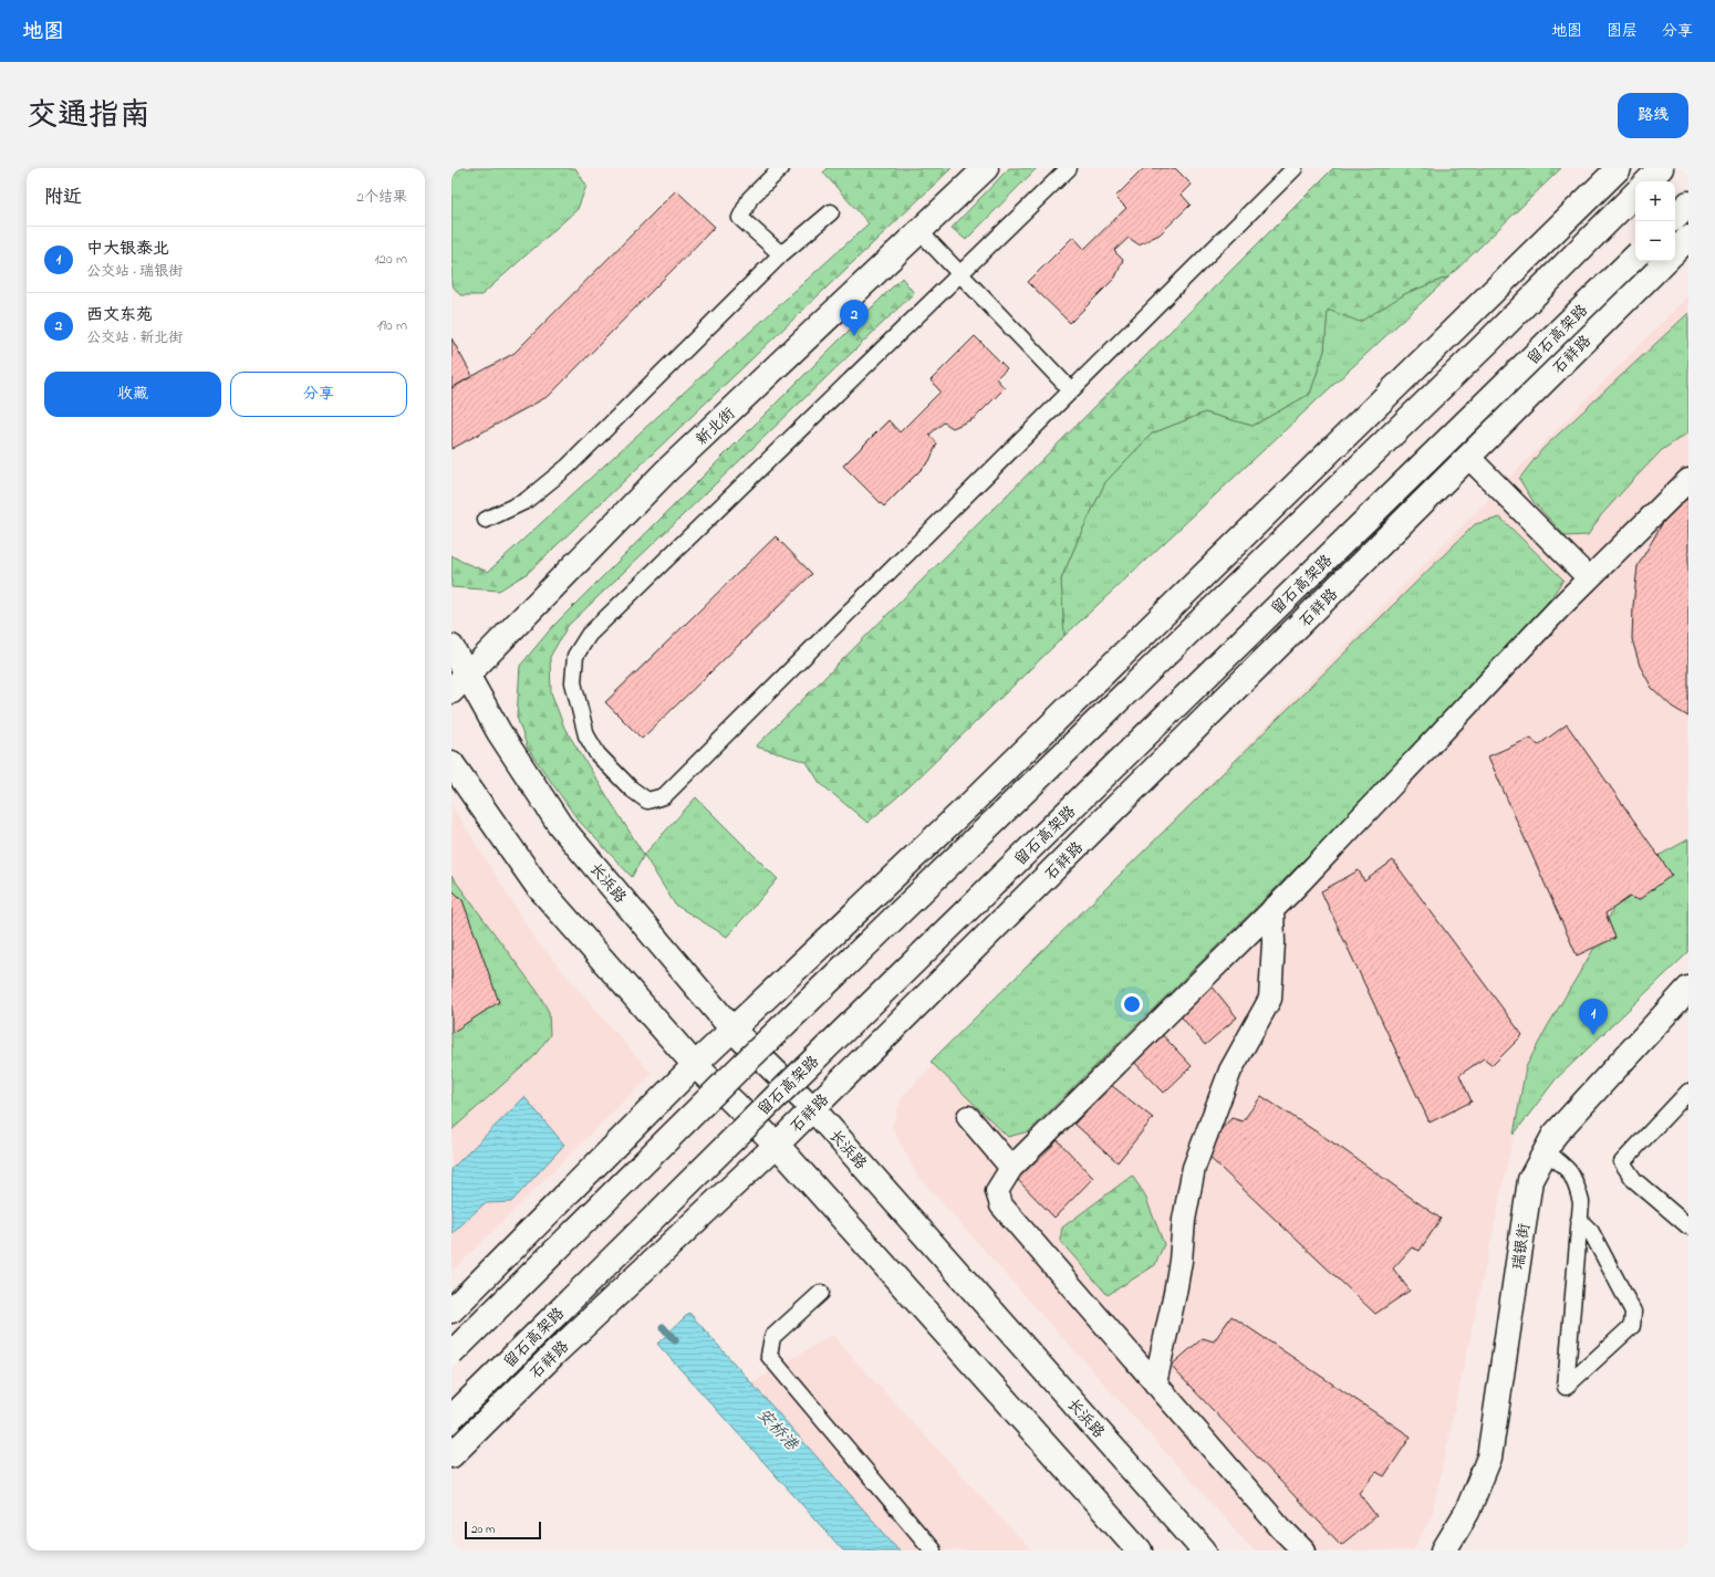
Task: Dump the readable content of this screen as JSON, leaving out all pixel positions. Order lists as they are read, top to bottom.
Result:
{
  "streets": {
    "main road": [
      "留石高架路",
      "石祥路",
      "新北街",
      "长浜路",
      "瑞银街"
    ]
  },
  "crossings": [
    ["石祥路", "长浜路"],
    ["新北街", "长浜路"]
  ],
  "water": ["安桥港"],
  "scale_bar": "20 m",
  "page": {
    "header": "地图",
    "nav": ["地图", "图层", "分享"],
    "title": "交通指南",
    "buttons": [
      "路线",
      ["收藏", "分享"]
    ],
    "heading": ["附近", "2个结果"],
    "map_buttons": ["+", "−"],
    "list": [
      {
        "mark": "1",
        "name": "中大银泰北",
        "note": "公交站 · 瑞银街",
        "value": "120 m"
      },
      {
        "mark": "2",
        "name": "西文东苑",
        "note": "公交站 · 新北街",
        "value": "190 m"
      }
    ],
    "pins": ["2", "1"],
    "scale": "20 m"
  }
}
